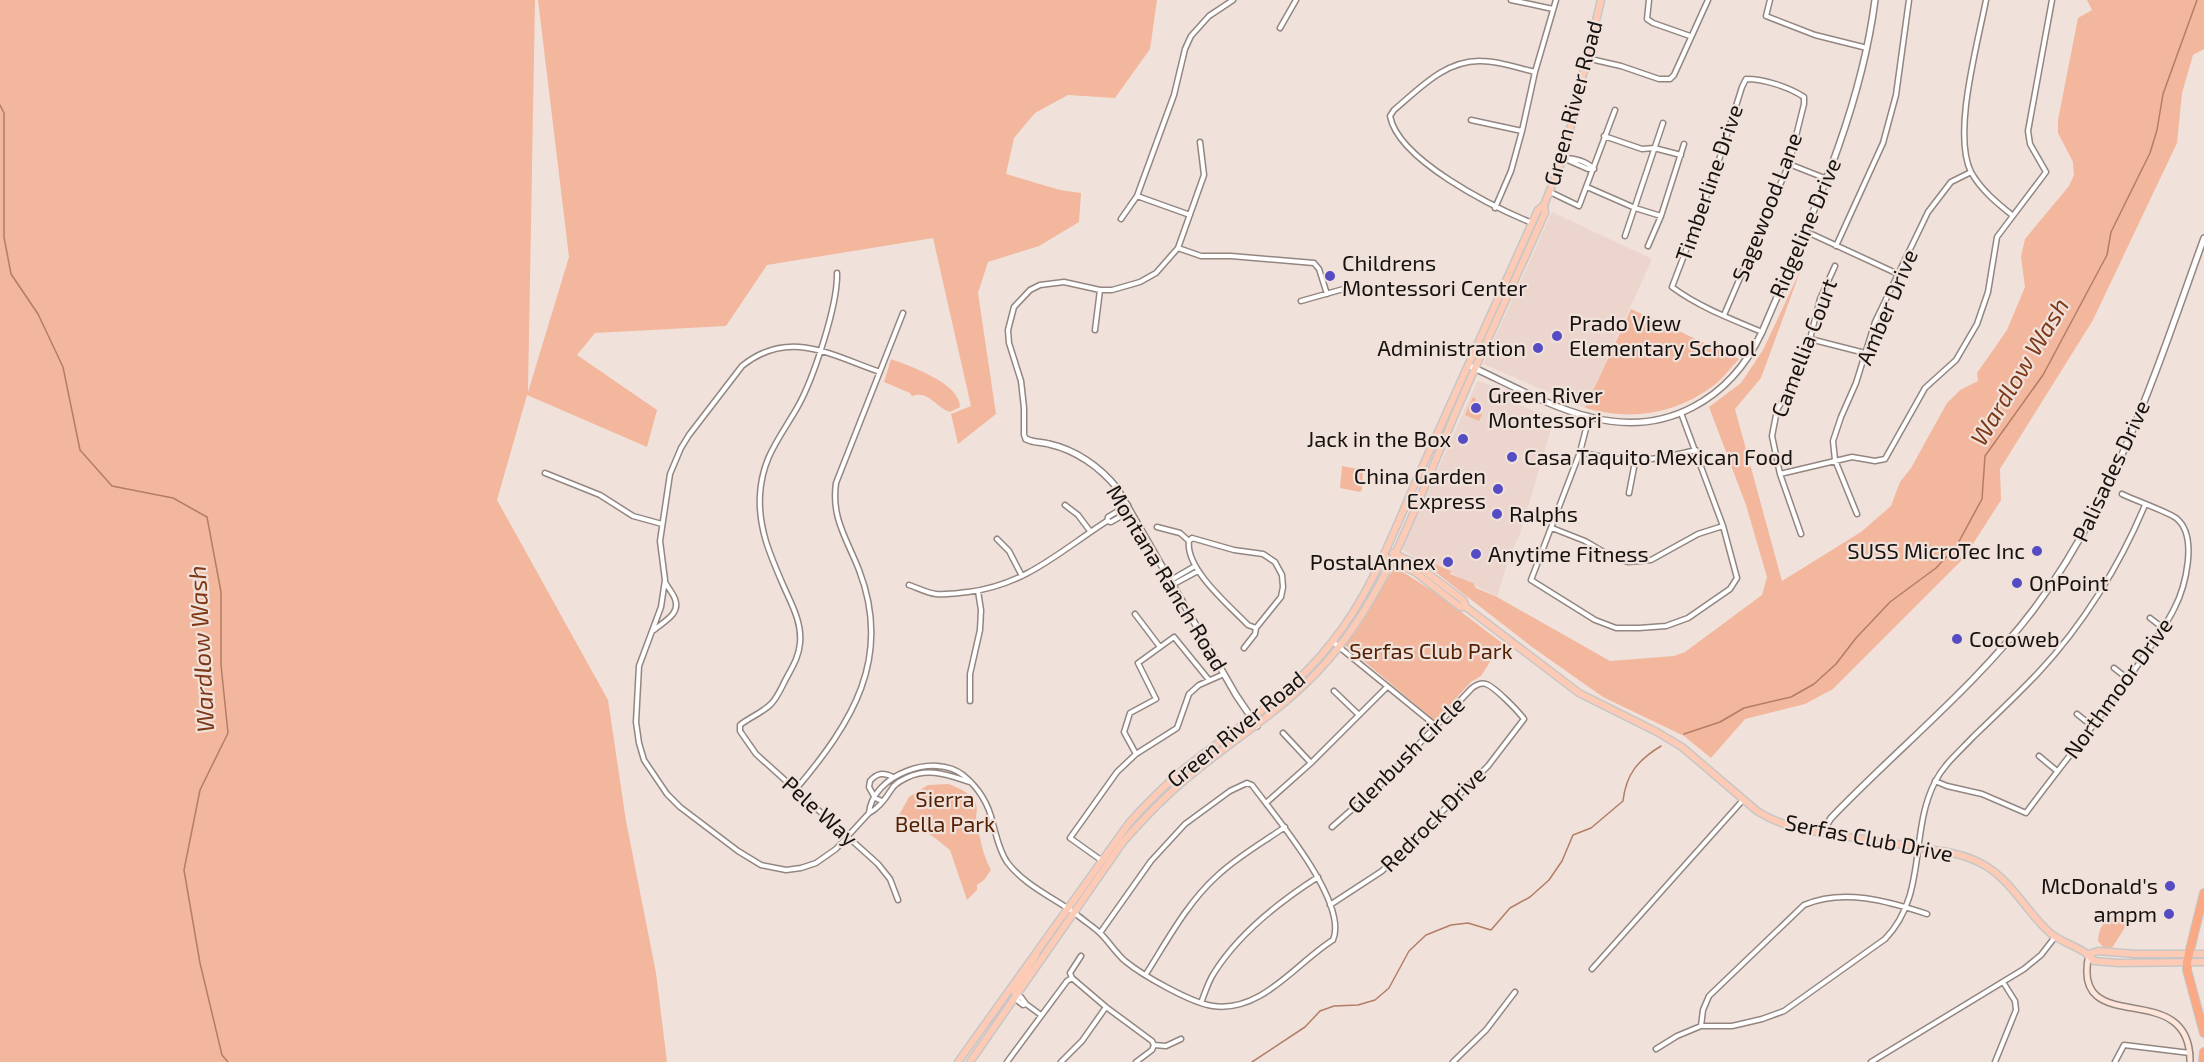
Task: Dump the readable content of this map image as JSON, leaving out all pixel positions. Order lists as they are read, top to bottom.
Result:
{
  "streets": {
    "main road": ["Green River Road", "Serfas Club Drive"],
    "street": [
      "Timberline Drive",
      "Sagewood Lane",
      "Ridgeline Drive",
      "Amber Drive",
      "Camellia Court",
      "Palisades Drive",
      "Montana Ranch Road",
      "Northmoor Drive",
      "Glenbush Circle",
      "Pele Way",
      "Redrock Drive"
    ]
  },
  "crossings": [
    ["Green River Road", "Ridgeline Drive"],
    ["Green River Road", "Montana Ranch Road"],
    ["Green River Road", "Serfas Club Drive"],
    ["Timberline Drive", "Sagewood Lane"],
    ["Palisades Drive", "Serfas Club Drive"],
    ["Glenbush Circle", "Redrock Drive"]
  ],
  "water": ["Wardlow Wash"],
  "parks": ["Serfas Club Park", "Sierra Bella Park"],
  "places": [
    "Childrens Montessori Center",
    "Prado View Elementary School",
    "Administration",
    "Green River Montessori",
    "Jack in the Box",
    "Casa Taquito Mexican Food",
    "China Garden Express",
    "Ralphs",
    "SUSS MicroTec Inc",
    "Anytime Fitness",
    "PostalAnnex",
    "OnPoint",
    "Cocoweb",
    "McDonald's",
    "ampm"
  ]
}
